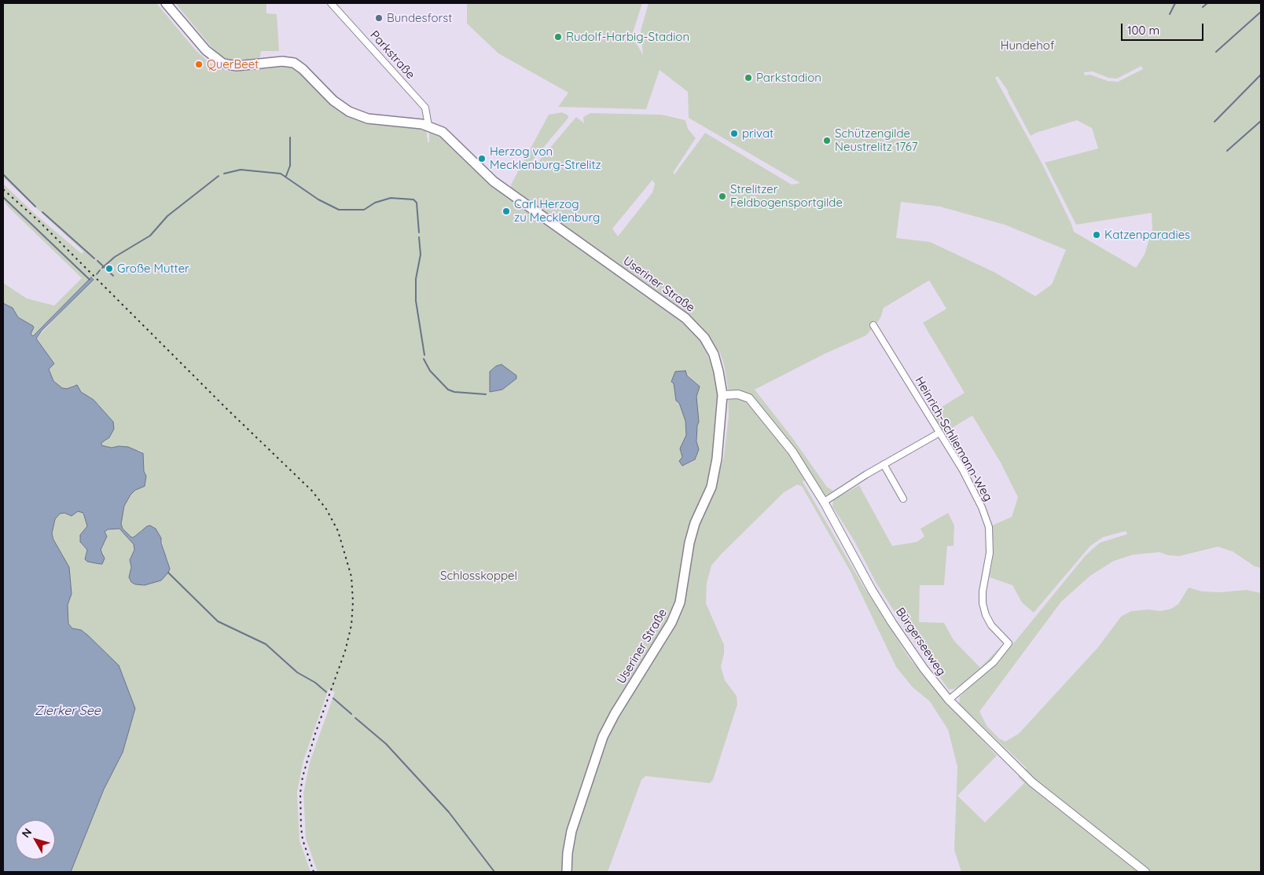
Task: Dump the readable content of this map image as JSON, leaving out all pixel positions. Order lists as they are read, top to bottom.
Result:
{
  "streets": {
    "main road": ["Useriner Straße"],
    "street": ["Parkstraße", "Heinrich-Schliemann-Weg", "Bürgerseeweg"]
  },
  "crossings": [
    ["Parkstraße", "Useriner Straße"],
    ["Useriner Straße", "Bürgerseeweg"],
    ["Heinrich-Schliemann-Weg", "Bürgerseeweg"]
  ],
  "water": ["Zierker See"],
  "parks": ["Hundehof", "Schlosskoppel"],
  "places": [
    "Bundesforst",
    "Rudolf-Harbig-Stadion",
    "QuerBeet",
    "Parkstadion",
    "privat",
    "Schützengilde Neustrelitz 1767",
    "Herzog von Mecklenburg-Strelitz",
    "Strelitzer Feldbogensportgilde",
    "Carl Herzog zu Mecklenburg",
    "Katzenparadies",
    "Große Mutter"
  ],
  "scale_bar": "100 m",
  "north": "top left"
}
